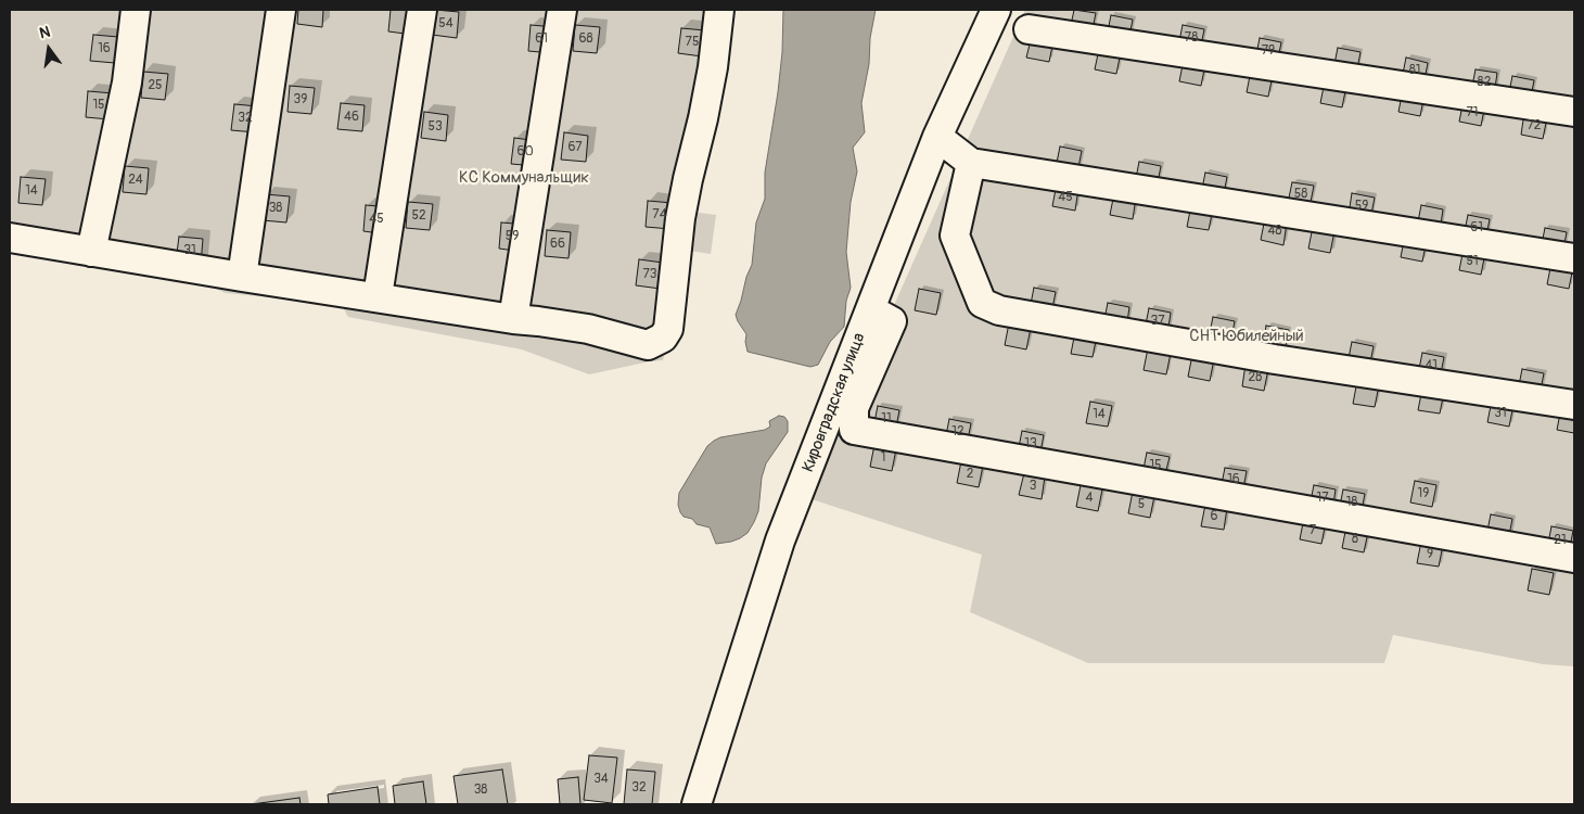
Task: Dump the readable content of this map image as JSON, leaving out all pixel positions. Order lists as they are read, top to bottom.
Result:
{
  "streets": {
    "street": ["Кировградская улица"]
  },
  "parks": ["КС Коммунальщик", "СНТ Юбилейный"],
  "house_numbers": [
    "54",
    "78",
    "61",
    "68",
    "75",
    "16",
    "79",
    "81",
    "82",
    "25",
    "39",
    "15",
    "71",
    "46",
    "32",
    "72",
    "53",
    "67",
    "60",
    "24",
    "14",
    "58",
    "45",
    "59",
    "38",
    "74",
    "52",
    "45",
    "61",
    "48",
    "59",
    "66",
    "31",
    "51",
    "73",
    "37",
    "41",
    "28",
    "31",
    "14",
    "11",
    "12",
    "13",
    "1",
    "15",
    "2",
    "16",
    "3",
    "19",
    "4",
    "17",
    "18",
    "5",
    "6",
    "7",
    "8",
    "21",
    "9",
    "34",
    "32",
    "38"
  ],
  "north": "top"
}
